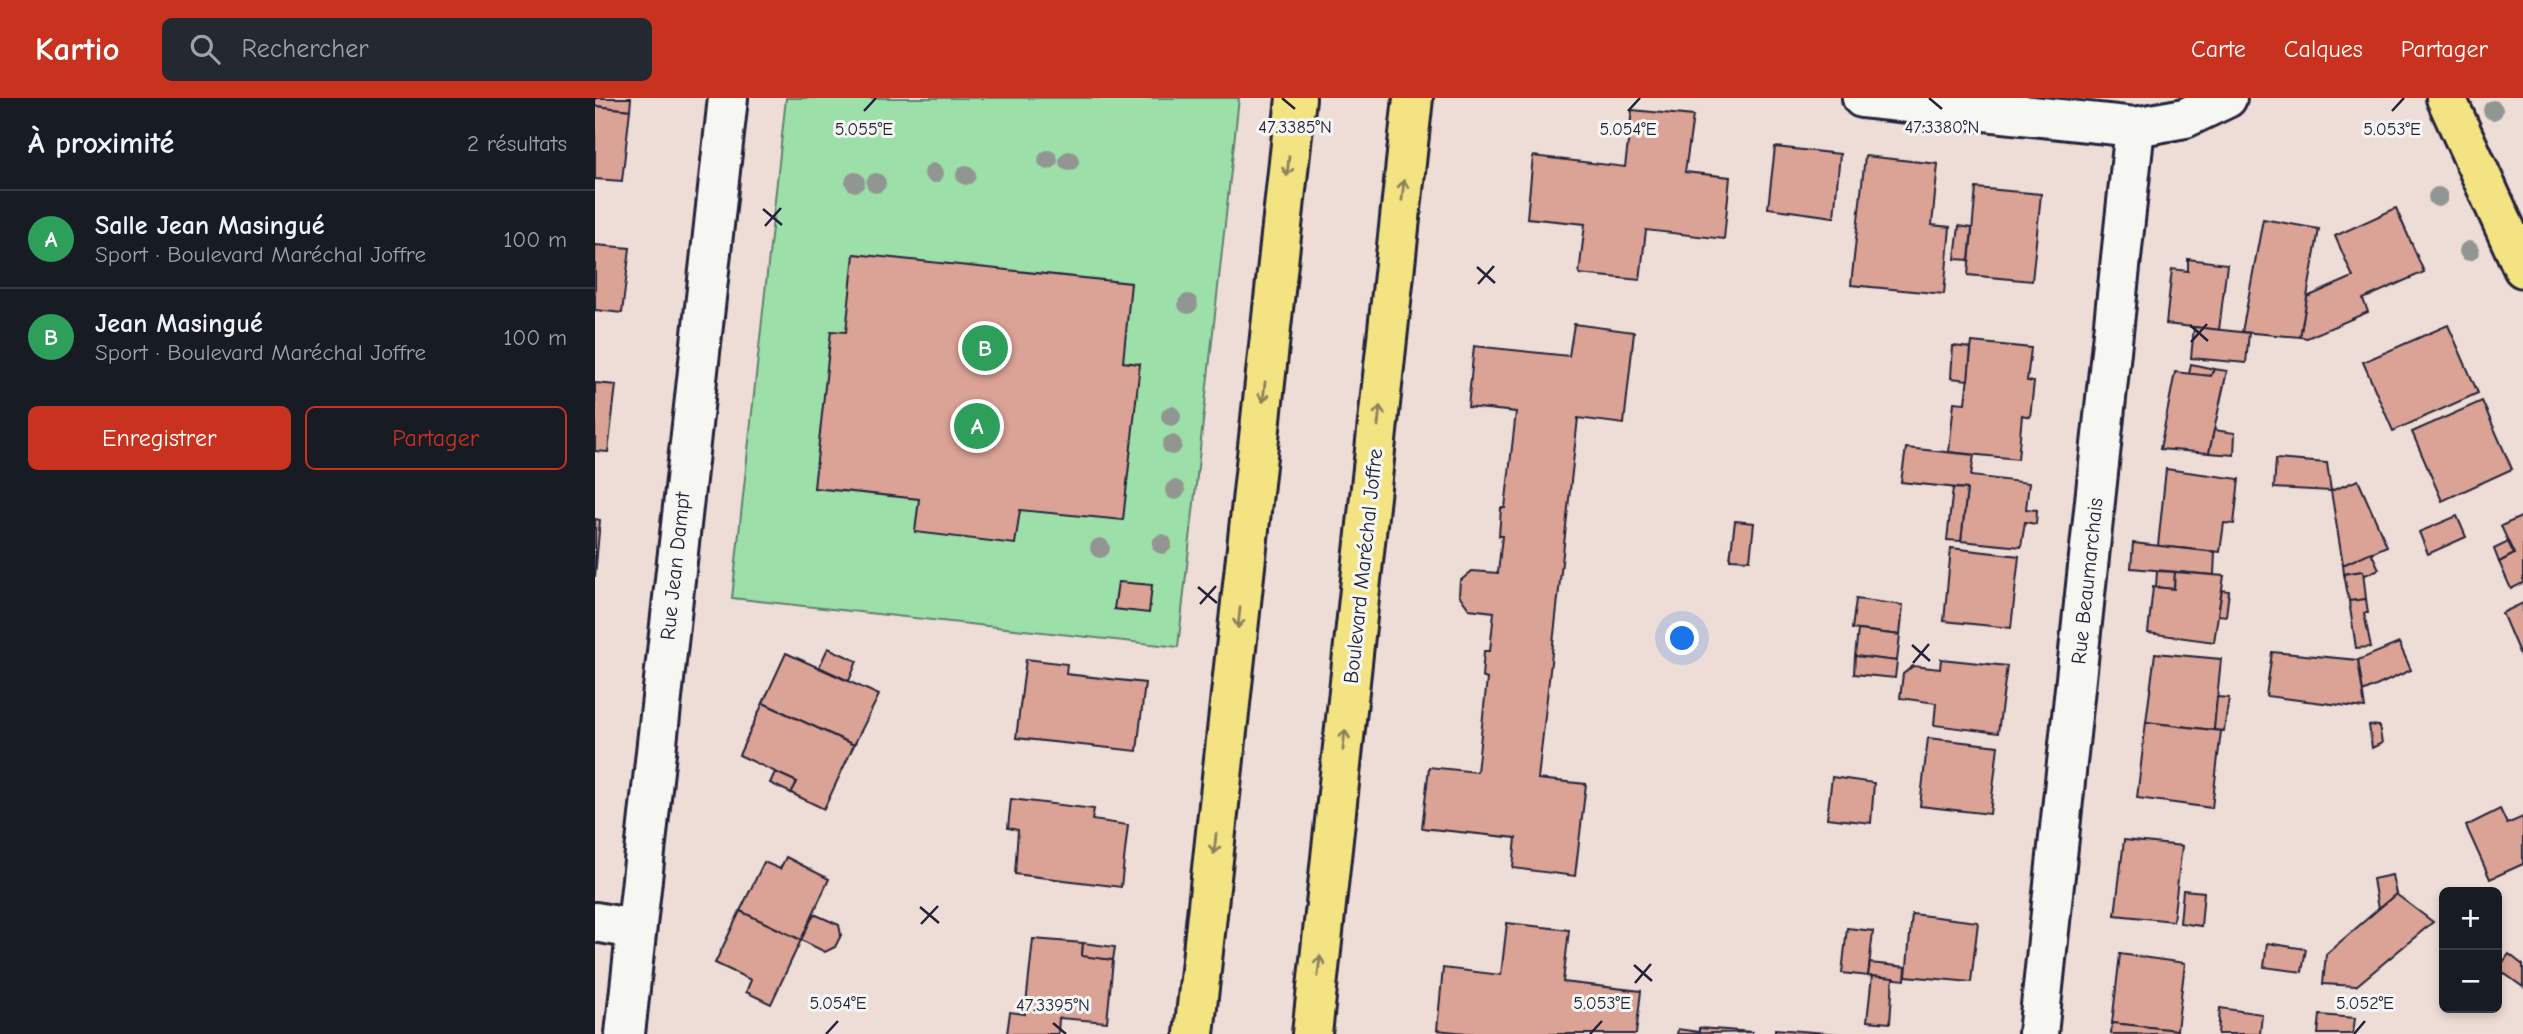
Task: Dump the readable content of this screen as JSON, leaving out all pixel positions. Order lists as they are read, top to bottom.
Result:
{
  "streets": {
    "main road": ["Boulevard Maréchal Joffre"],
    "street": ["Rue Jean Dampt", "Rue Beaumarchais"]
  },
  "page": {
    "header": "Kartio",
    "search": "Rechercher",
    "nav": ["Carte", "Calques", "Partager"],
    "heading": ["À proximité", "2 résultats"],
    "list": [
      {
        "mark": "A",
        "name": "Salle Jean Masingué",
        "note": "Sport · Boulevard Maréchal Joffre",
        "value": "100 m"
      },
      {
        "mark": "B",
        "name": "Jean Masingué",
        "note": "Sport · Boulevard Maréchal Joffre",
        "value": "100 m"
      }
    ],
    "pins": ["B", "A"],
    "buttons": ["Enregistrer", "Partager"],
    "map_buttons": ["+", "−"]
  },
  "coordinates": [
    "47.3385°N",
    "47.3380°N",
    "5.055°E",
    "5.054°E",
    "5.053°E",
    "5.052°E",
    "47.3395°N"
  ]
}
